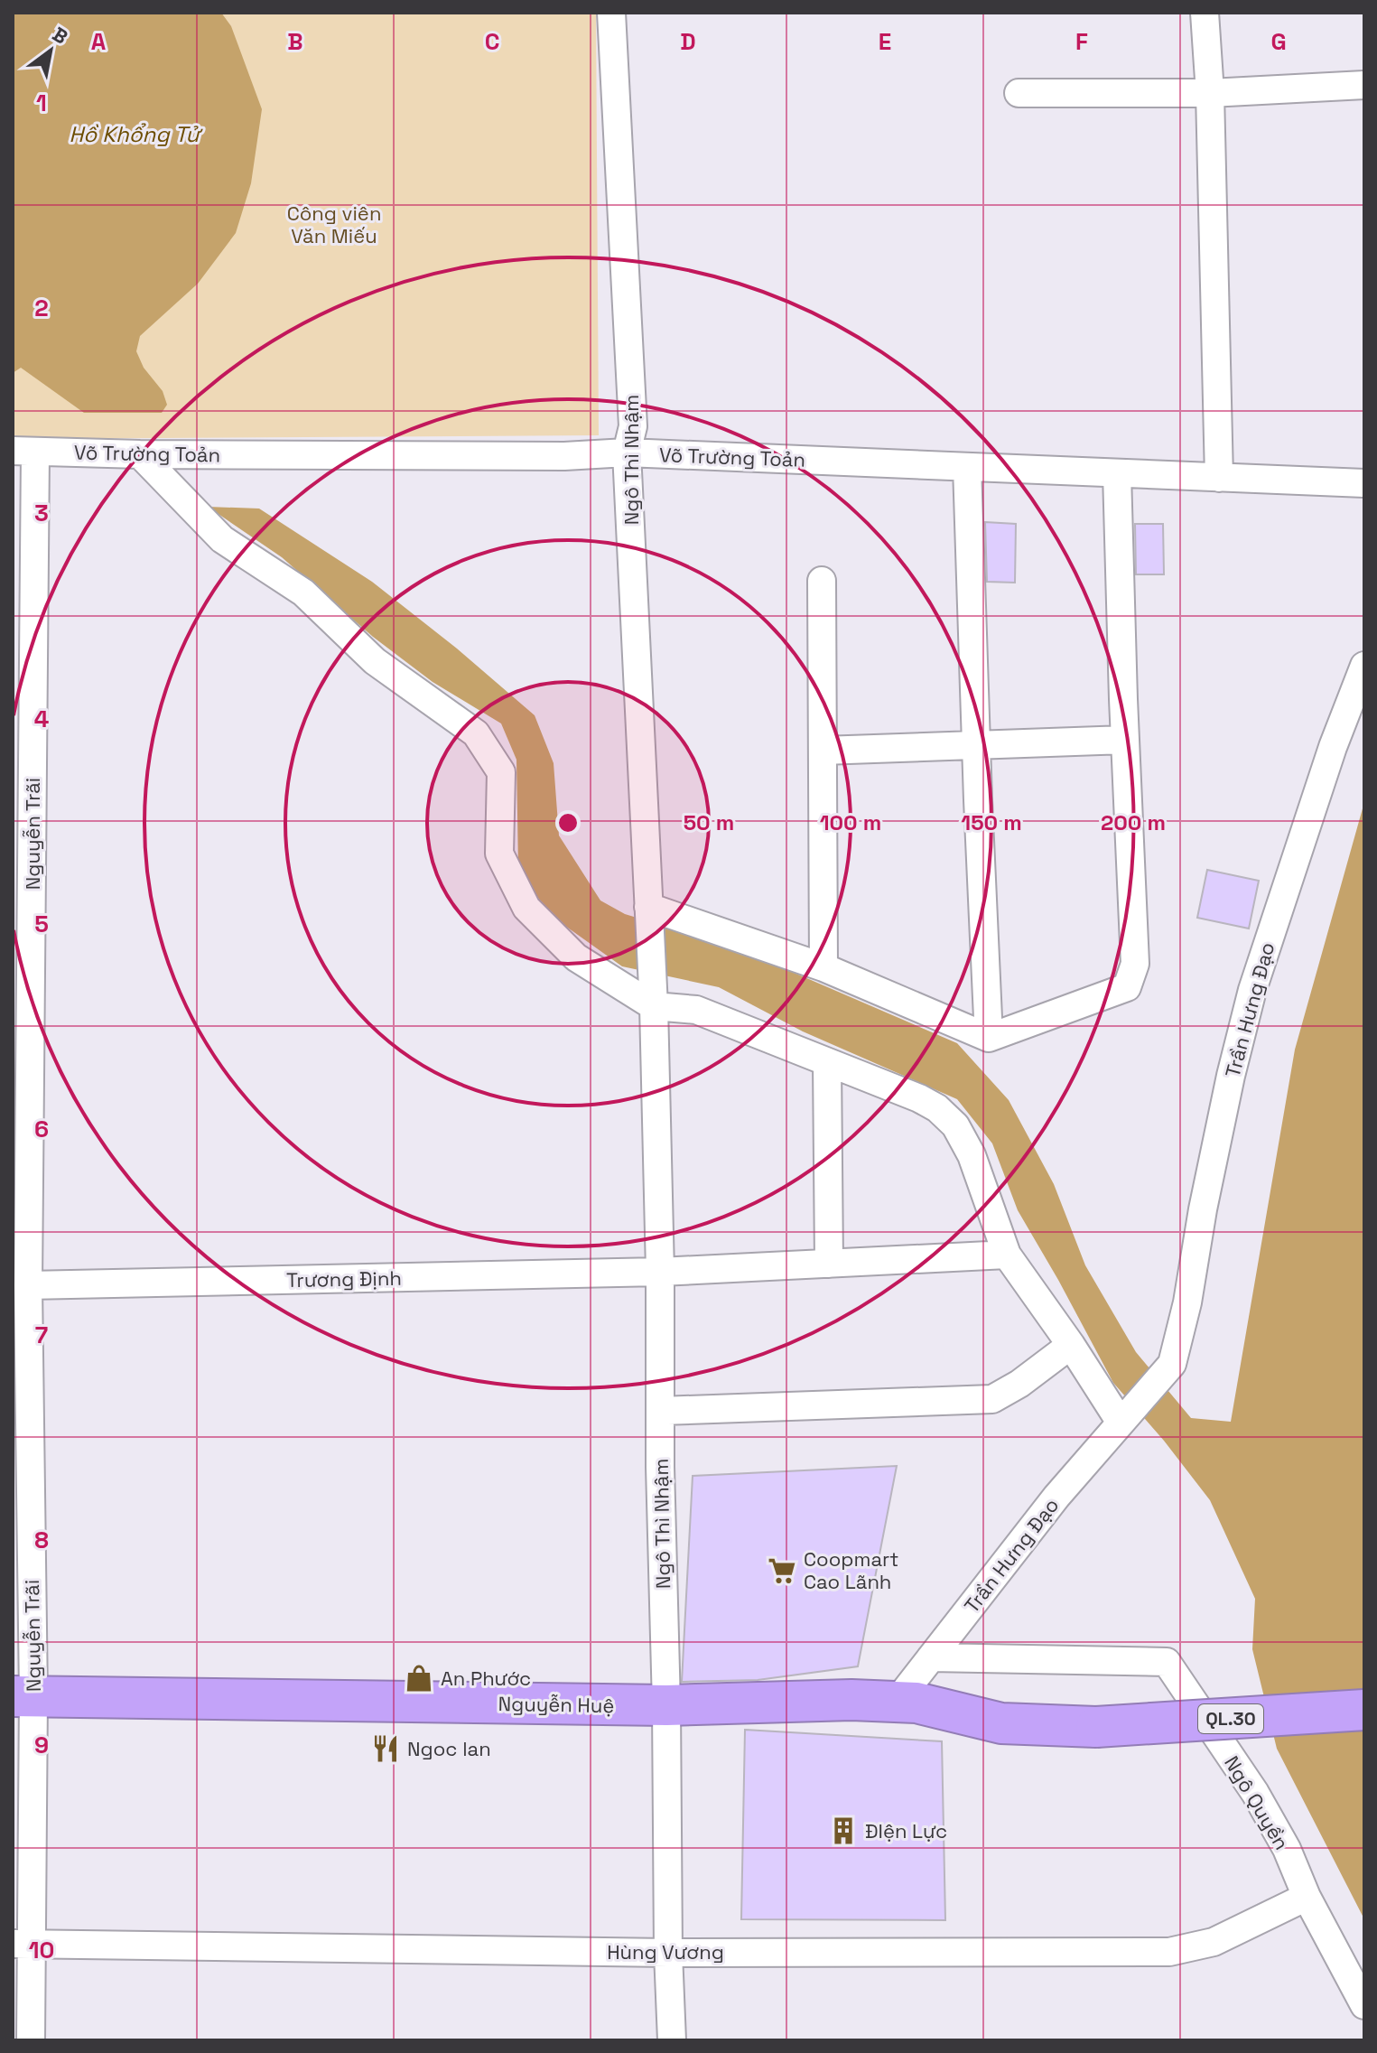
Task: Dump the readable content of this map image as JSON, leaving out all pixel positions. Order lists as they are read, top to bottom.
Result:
{
  "streets": {
    "highway": ["Nguyễn Huệ", "QL.30"],
    "street": [
      "Võ Trường Toản",
      "Ngô Thì Nhậm",
      "Nguyễn Trãi",
      "Trần Hưng Đạo",
      "Trương Định",
      "Ngô Quyền",
      "Hùng Vương"
    ]
  },
  "crossings": [
    ["Võ Trường Toản", "Ngô Thì Nhậm"],
    ["Võ Trường Toản", "Nguyễn Trãi"],
    ["Ngô Thì Nhậm", "Trương Định"],
    ["Ngô Thì Nhậm", "Nguyễn Huệ"],
    ["Ngô Thì Nhậm", "Hùng Vương"],
    ["Nguyễn Trãi", "Trương Định"],
    ["Nguyễn Trãi", "Nguyễn Huệ"],
    ["Nguyễn Trãi", "Hùng Vương"],
    ["Trần Hưng Đạo", "Nguyễn Huệ"],
    ["Trần Hưng Đạo", "Ngô Quyền"],
    ["Ngô Quyền", "Hùng Vương"]
  ],
  "water": ["Hồ Khổng Tử"],
  "parks": ["Công viên Văn Miếu"],
  "places": {
    "supermarket": ["Coopmart Cao Lãnh"],
    "shop": ["An Phước"],
    "restaurant": ["Ngoc lan"],
    "building": ["ĐIện Lực"]
  },
  "north": "top right",
  "grid": {
    "columns": [
      "A",
      "B",
      "C",
      "D",
      "E",
      "F",
      "G"
    ],
    "rows": [
      "1",
      "2",
      "3",
      "4",
      "5",
      "6",
      "7",
      "8",
      "9",
      "10"
    ]
  },
  "rings": [
    "50 m",
    "100 m",
    "150 m",
    "200 m"
  ]
}
